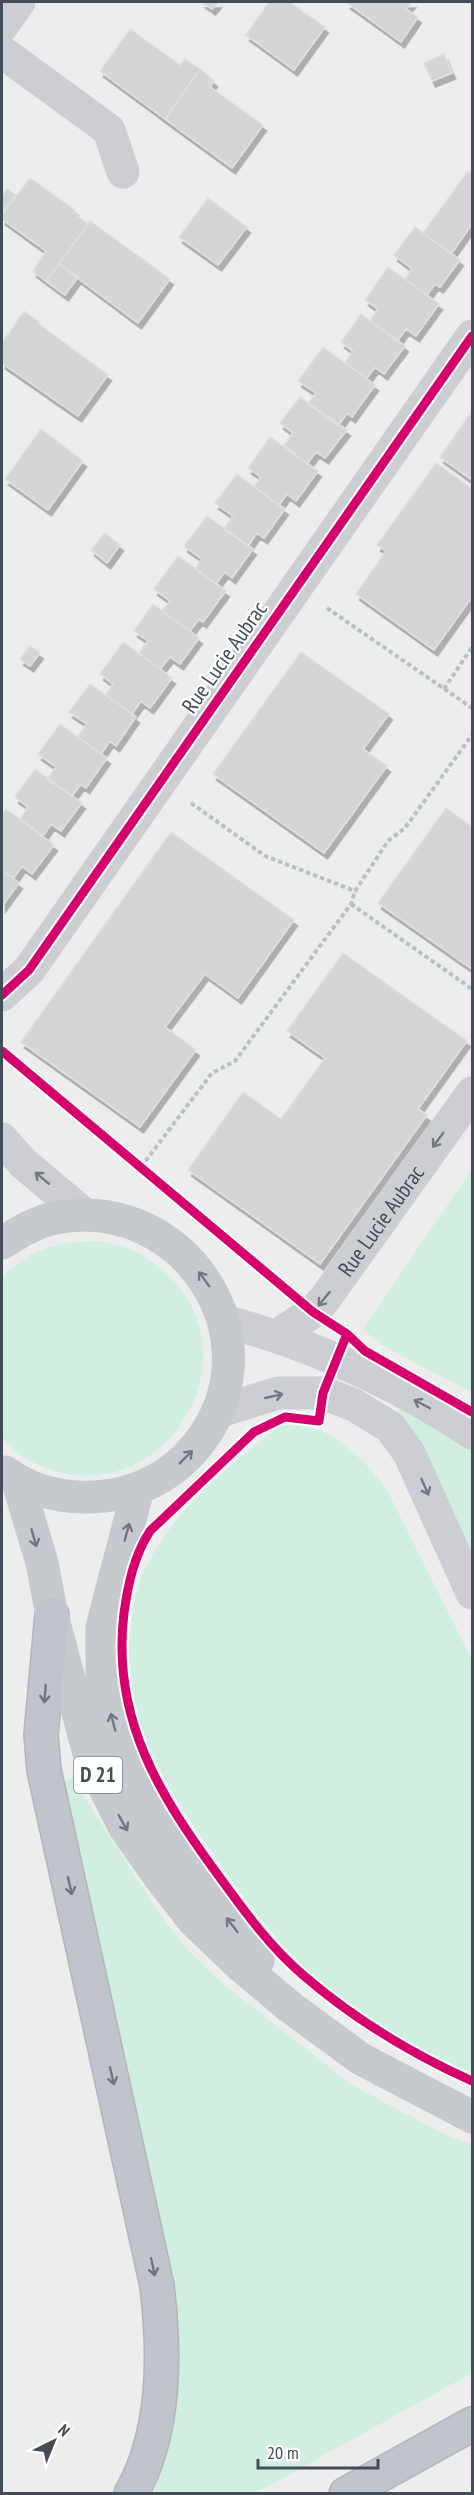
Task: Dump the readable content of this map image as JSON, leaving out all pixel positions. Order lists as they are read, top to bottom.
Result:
{
  "streets": {
    "main road": ["D 21"],
    "street": ["Rue Lucie Aubrac"]
  },
  "scale_bar": "20 m",
  "north": "top right"
}
